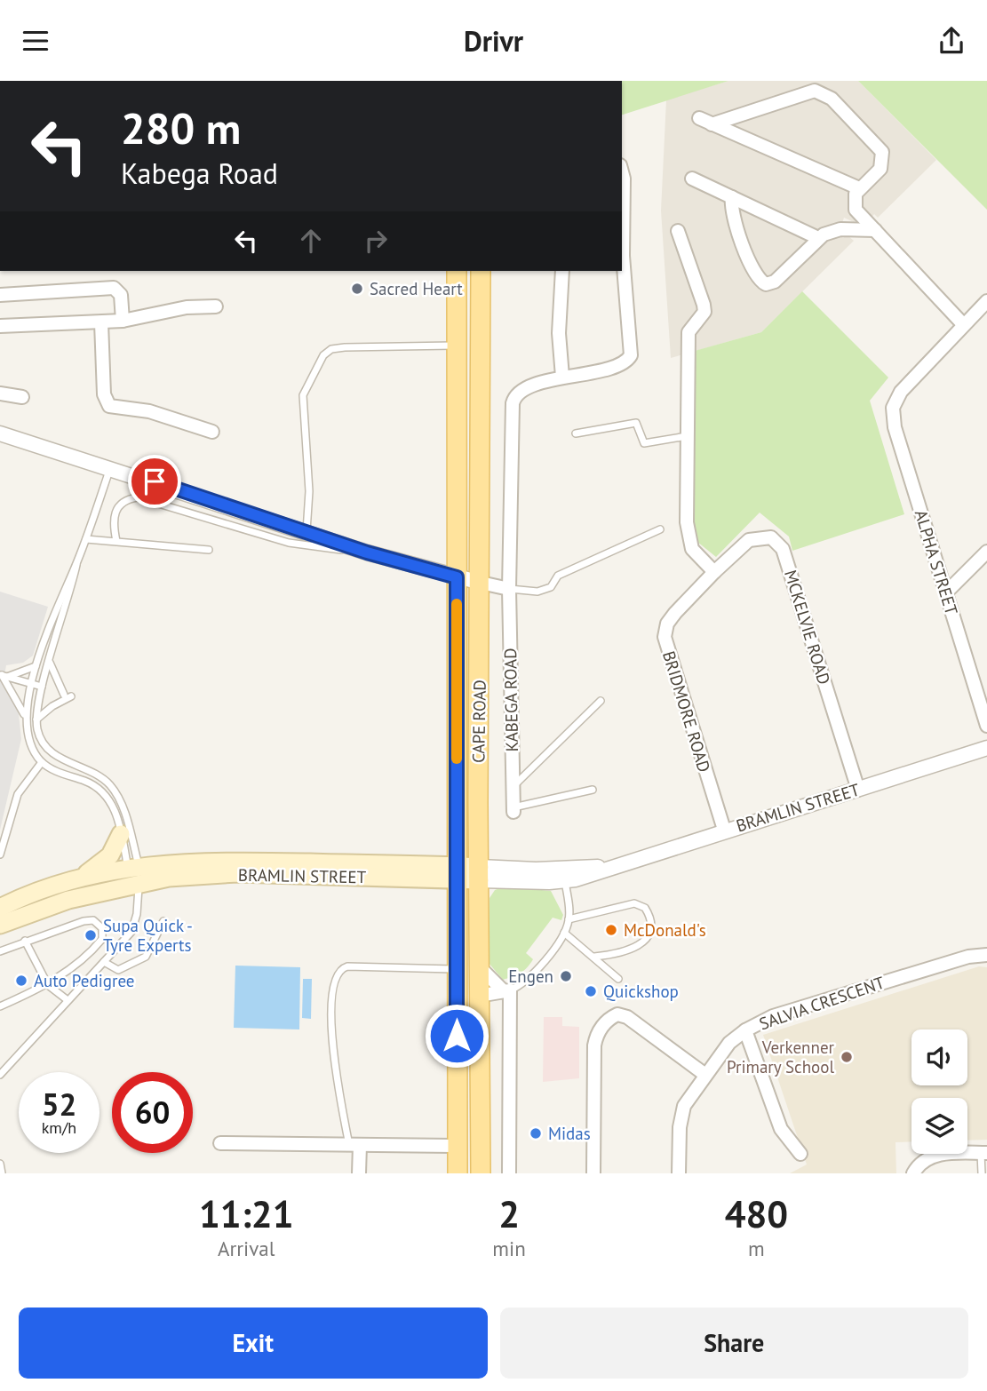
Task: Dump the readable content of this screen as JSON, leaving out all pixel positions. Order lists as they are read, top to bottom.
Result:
{
  "streets": {
    "main road": ["CAPE ROAD", "BRAMLIN STREET"],
    "street": [
      "ALPHA STREET",
      "MCKELVIE ROAD",
      "KABEGA ROAD",
      "BRIDMORE ROAD",
      "SALVIA CRESCENT"
    ]
  },
  "crossings": [
    ["MCKELVIE ROAD", "BRIDMORE ROAD"],
    ["MCKELVIE ROAD", "BRAMLIN STREET"],
    ["BRIDMORE ROAD", "BRAMLIN STREET"],
    ["CAPE ROAD", "BRAMLIN STREET"]
  ],
  "places": [
    "Sacred Heart",
    "McDonald's",
    "Supa Quick - Tyre Experts",
    "Engen",
    "Auto Pedigree",
    "Quickshop",
    "Verkenner Primary School",
    "Midas"
  ],
  "page": {
    "header": "Drivr",
    "turn": ["280 m", "Kabega Road"],
    "speed": "52 km/h",
    "limit": "60",
    "eta": [
      "11:21",
      "Arrival",
      "2",
      "min",
      "480",
      "m"
    ],
    "buttons": ["Exit", "Share"]
  }
}
